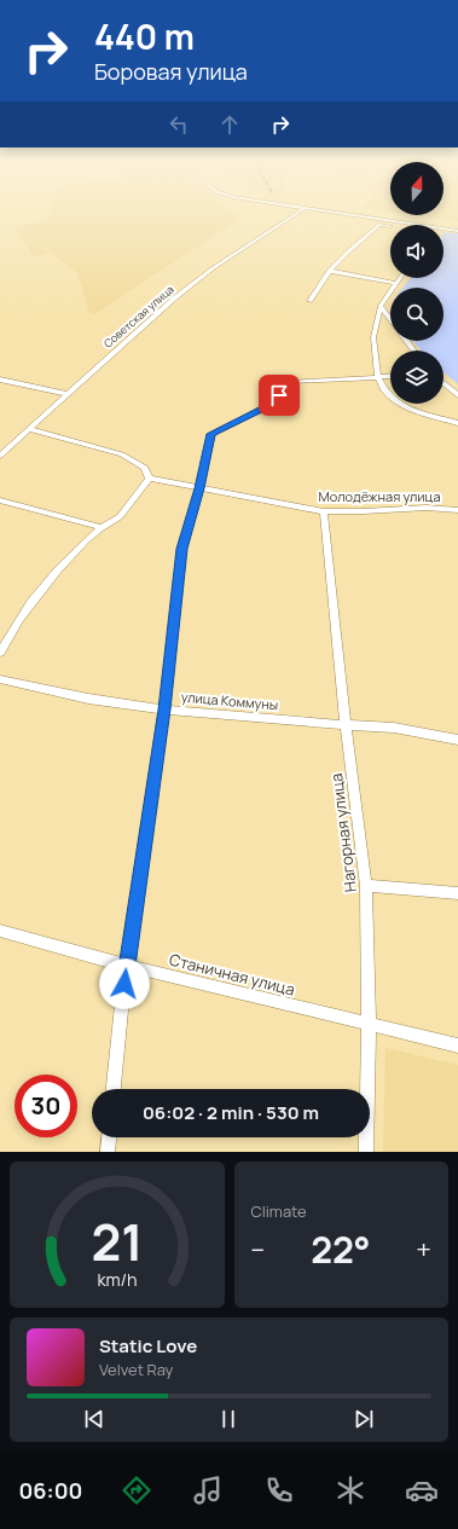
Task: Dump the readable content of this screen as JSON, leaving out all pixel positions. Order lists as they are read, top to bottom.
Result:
{
  "streets": {
    "street": [
      "Советская улица",
      "Молодёжная улица",
      "улица Коммуны",
      "Нагорная улица",
      "Станичная улица"
    ]
  },
  "crossings": [
    ["Молодёжная улица", "Нагорная улица"],
    ["улица Коммуны", "Нагорная улица"],
    ["Нагорная улица", "Станичная улица"]
  ],
  "north": "top",
  "page": {
    "turn": ["440 m", "Боровая улица"],
    "limit": "30",
    "trip": "06:02 · 2 min · 530 m",
    "tile": "Climate",
    "heat": ["−", "22°", "+"],
    "song": ["Static Love", "Velvet Ray"],
    "tabs": "06:00",
    "gauge": ["21", "km/h"]
  }
}
